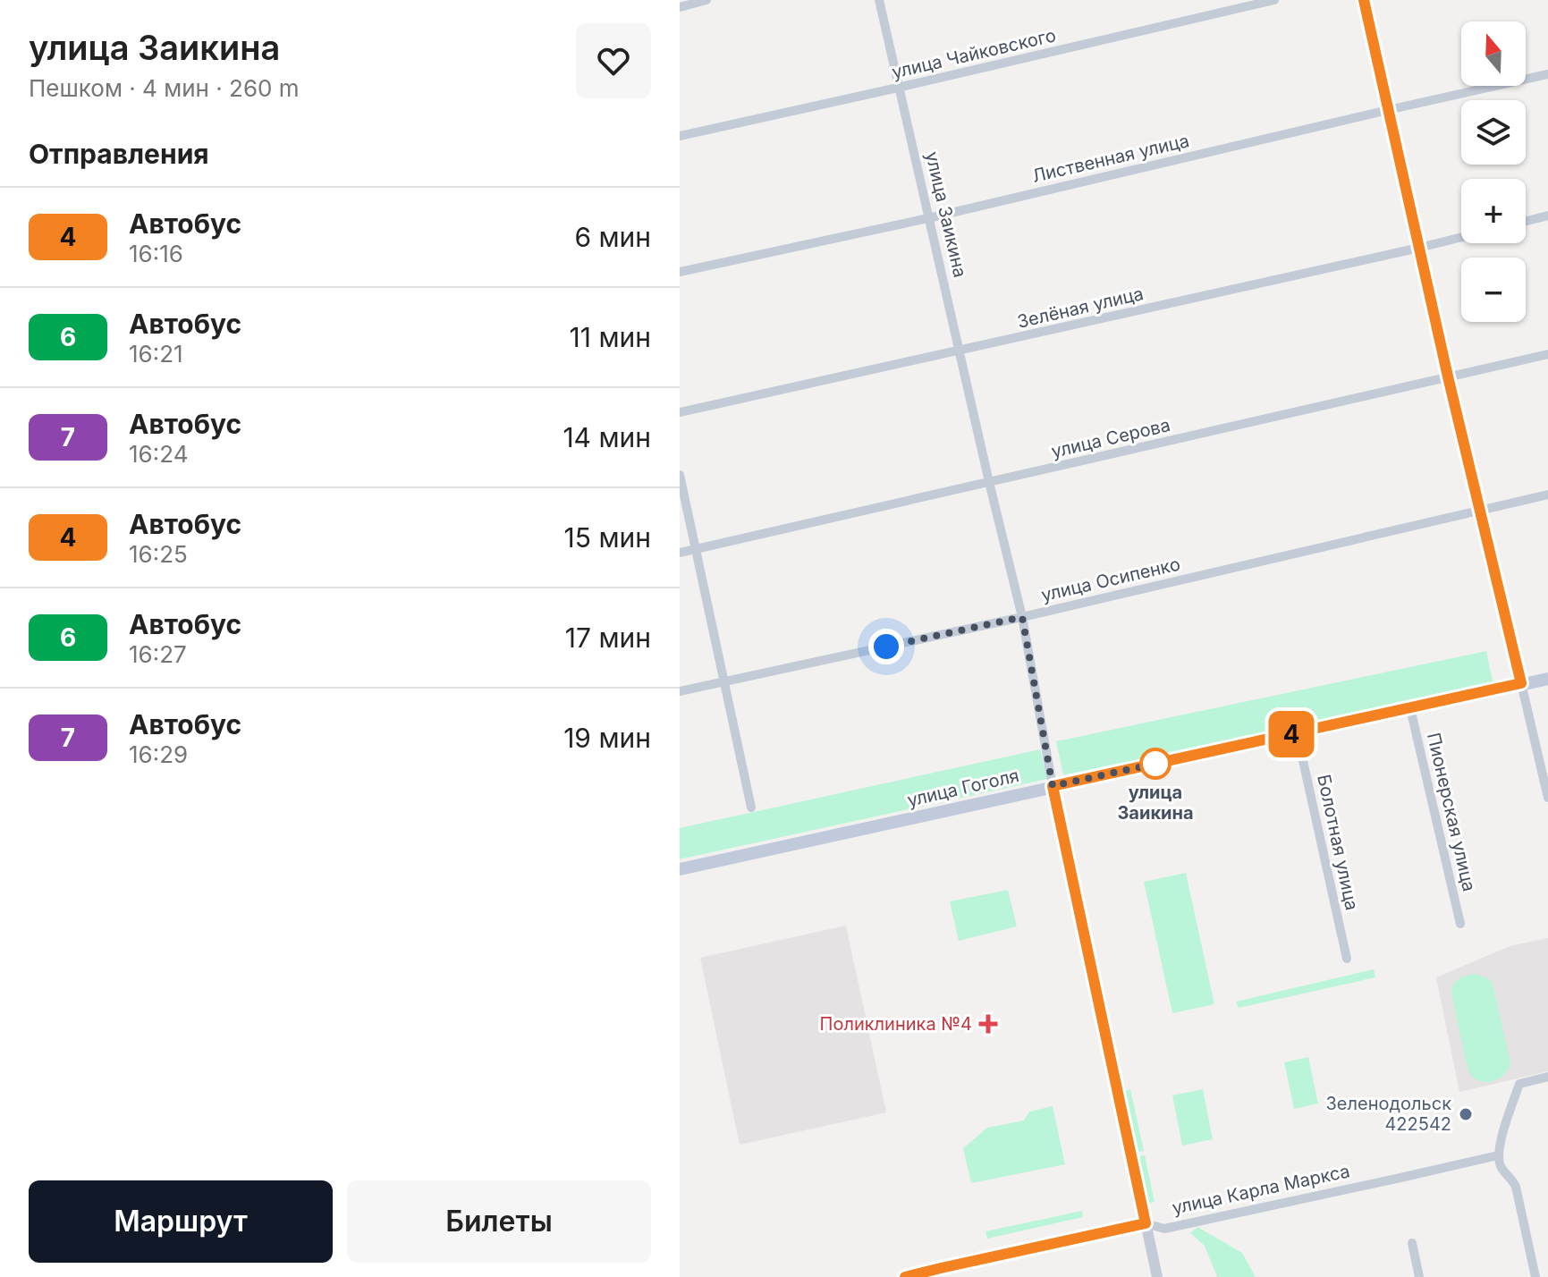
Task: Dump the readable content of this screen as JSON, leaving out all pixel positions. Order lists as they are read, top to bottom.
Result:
{
  "streets": {
    "main road": ["улица Гоголя"],
    "street": [
      "улица Чайковского",
      "Лиственная улица",
      "улица Заикина",
      "Зелёная улица",
      "улица Серова",
      "улица Осипенко",
      "Пионерская улица",
      "Болотная улица",
      "улица Карла Маркса"
    ]
  },
  "crossings": [
    ["улица Чайковского", "улица Заикина"],
    ["Лиственная улица", "улица Заикина"],
    ["улица Заикина", "Зелёная улица"],
    ["улица Заикина", "улица Серова"],
    ["улица Заикина", "улица Осипенко"],
    ["улица Заикина", "улица Гоголя"],
    ["улица Заикина", "улица Карла Маркса"],
    ["улица Гоголя", "Пионерская улица"],
    ["улица Гоголя", "Болотная улица"]
  ],
  "places": {
    "other": ["улица Заикина", "Зеленодольск 422542"],
    "health": ["Поликлиника №4"]
  },
  "lines": ["bus line 4"],
  "north": "top",
  "page": {
    "heading": [
      ["улица Заикина", "Пешком · 4 мин · 260 m"],
      "Отправления"
    ],
    "on_map": "4",
    "map_buttons": ["+", "−"],
    "list": [
      {
        "mark": "4",
        "name": "Автобус",
        "note": "16:16",
        "value": "6 мин"
      },
      {
        "mark": "6",
        "name": "Автобус",
        "note": "16:21",
        "value": "11 мин"
      },
      {
        "mark": "7",
        "name": "Автобус",
        "note": "16:24",
        "value": "14 мин"
      },
      {
        "mark": "4",
        "name": "Автобус",
        "note": "16:25",
        "value": "15 мин"
      },
      {
        "mark": "6",
        "name": "Автобус",
        "note": "16:27",
        "value": "17 мин"
      },
      {
        "mark": "7",
        "name": "Автобус",
        "note": "16:29",
        "value": "19 мин"
      }
    ],
    "buttons": ["Маршрут", "Билеты"]
  }
}
